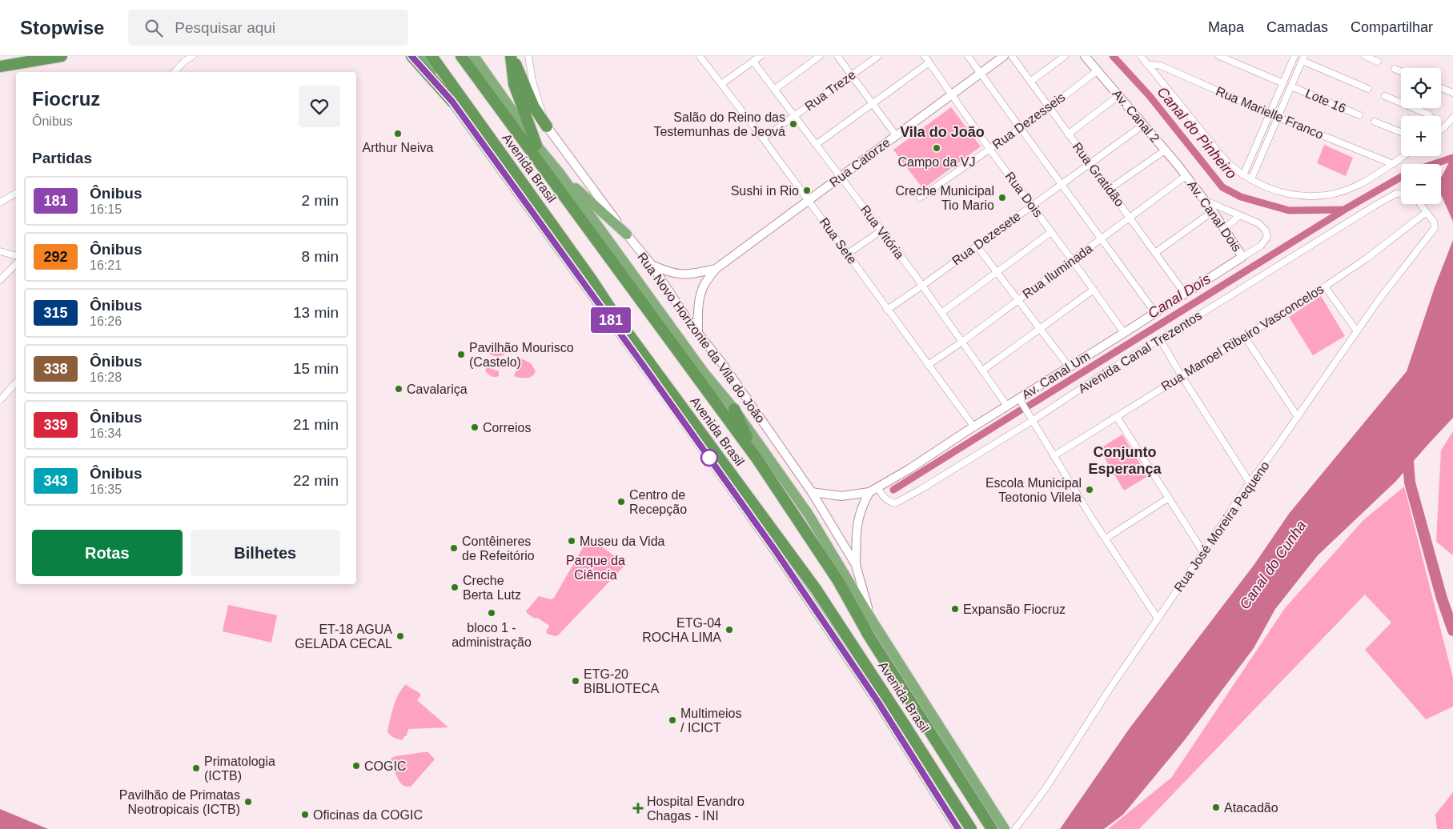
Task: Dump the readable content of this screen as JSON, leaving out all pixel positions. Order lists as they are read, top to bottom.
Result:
{
  "streets": {
    "highway": ["Avenida Brasil"],
    "street": [
      "Rua Treze",
      "Lote 16",
      "Rua Marielle Franco",
      "Av. Canal 2",
      "Rua Dezesseis",
      "Rua Catorze",
      "Rua Gratidão",
      "Rua Dois",
      "Av. Canal Dois",
      "Rua Vitória",
      "Rua Dezesete",
      "Rua Sete",
      "Rua Iluminada",
      "Rua Novo Horizonte da Vila do João",
      "Rua Manoel Ribeiro Vasconcelos",
      "Avenida Canal Trezentos",
      "Av. Canal Um",
      "Rua José Moreira Pequeno"
    ]
  },
  "crossings": [
    ["Rua Treze", "Rua Vitória"],
    ["Rua Treze", "Rua Sete"],
    ["Av. Canal 2", "Rua Dezesseis"],
    ["Av. Canal 2", "Av. Canal Dois"],
    ["Av. Canal 2", "Rua Dezesete"],
    ["Av. Canal 2", "Rua Iluminada"],
    ["Rua Dezesseis", "Rua Gratidão"],
    ["Rua Dezesseis", "Rua Dois"],
    ["Rua Catorze", "Rua Dois"],
    ["Rua Catorze", "Rua Vitória"],
    ["Rua Catorze", "Rua Sete"],
    ["Rua Catorze", "Rua Novo Horizonte da Vila do João"],
    ["Avenida Brasil", "Rua Novo Horizonte da Vila do João"],
    ["Rua Gratidão", "Rua Dezesete"],
    ["Rua Gratidão", "Rua Iluminada"],
    ["Rua Gratidão", "Av. Canal Um"],
    ["Rua Dois", "Rua Dezesete"],
    ["Rua Dois", "Rua Iluminada"],
    ["Rua Dois", "Av. Canal Um"],
    ["Av. Canal Dois", "Rua Iluminada"],
    ["Av. Canal Dois", "Av. Canal Um"],
    ["Rua Vitória", "Rua Dezesete"],
    ["Rua Vitória", "Rua Iluminada"],
    ["Rua Vitória", "Av. Canal Um"],
    ["Rua Dezesete", "Rua Sete"],
    ["Rua Sete", "Rua Iluminada"],
    ["Rua Sete", "Av. Canal Um"],
    ["Rua Manoel Ribeiro Vasconcelos", "Rua José Moreira Pequeno"],
    ["Avenida Canal Trezentos", "Av. Canal Um"]
  ],
  "districts": ["Vila do João", "Conjunto Esperança"],
  "water": ["Canal do Pinheiro", "Canal Dois", "Canal do Cunha"],
  "parks": ["Parque da Ciência"],
  "places": {
    "other": [
      "Salão do Reino das Testemunhas de Jeová",
      "Arthur Neiva",
      "Campo da VJ",
      "Sushi in Rio",
      "Creche Municipal Tio Mario",
      "Pavilhão Mourisco (Castelo)",
      "Cavalariça",
      "Correios",
      "Escola Municipal Teotonio Vilela",
      "Centro de Recepção",
      "Museu da Vida",
      "Contêineres de Refeitório",
      "Creche Berta Lutz",
      "Expansão Fiocruz",
      "bloco 1 - administração",
      "ETG-04 ROCHA LIMA",
      "ET-18 AGUA GELADA CECAL",
      "ETG-20 BIBLIOTECA",
      "Multimeios / ICICT",
      "COGIC",
      "Primatologia (ICTB)",
      "Pavilhão de Primatas Neotropicais (ICTB)",
      "Atacadão",
      "Oficinas da COGIC"
    ],
    "health": ["Hospital Evandro Chagas - INI"]
  },
  "lines": ["bus line 181"],
  "page": {
    "header": "Stopwise",
    "search": "Pesquisar aqui",
    "nav": ["Mapa", "Camadas", "Compartilhar"],
    "on_map": "181",
    "map_buttons": ["+", "−"],
    "heading": [
      ["Fiocruz", "Ônibus"],
      "Partidas"
    ],
    "list": [
      {
        "mark": "181",
        "name": "Ônibus",
        "note": "16:15",
        "value": "2 min"
      },
      {
        "mark": "292",
        "name": "Ônibus",
        "note": "16:21",
        "value": "8 min"
      },
      {
        "mark": "315",
        "name": "Ônibus",
        "note": "16:26",
        "value": "13 min"
      },
      {
        "mark": "338",
        "name": "Ônibus",
        "note": "16:28",
        "value": "15 min"
      },
      {
        "mark": "339",
        "name": "Ônibus",
        "note": "16:34",
        "value": "21 min"
      },
      {
        "mark": "343",
        "name": "Ônibus",
        "note": "16:35",
        "value": "22 min"
      }
    ],
    "buttons": ["Rotas", "Bilhetes"]
  }
}
